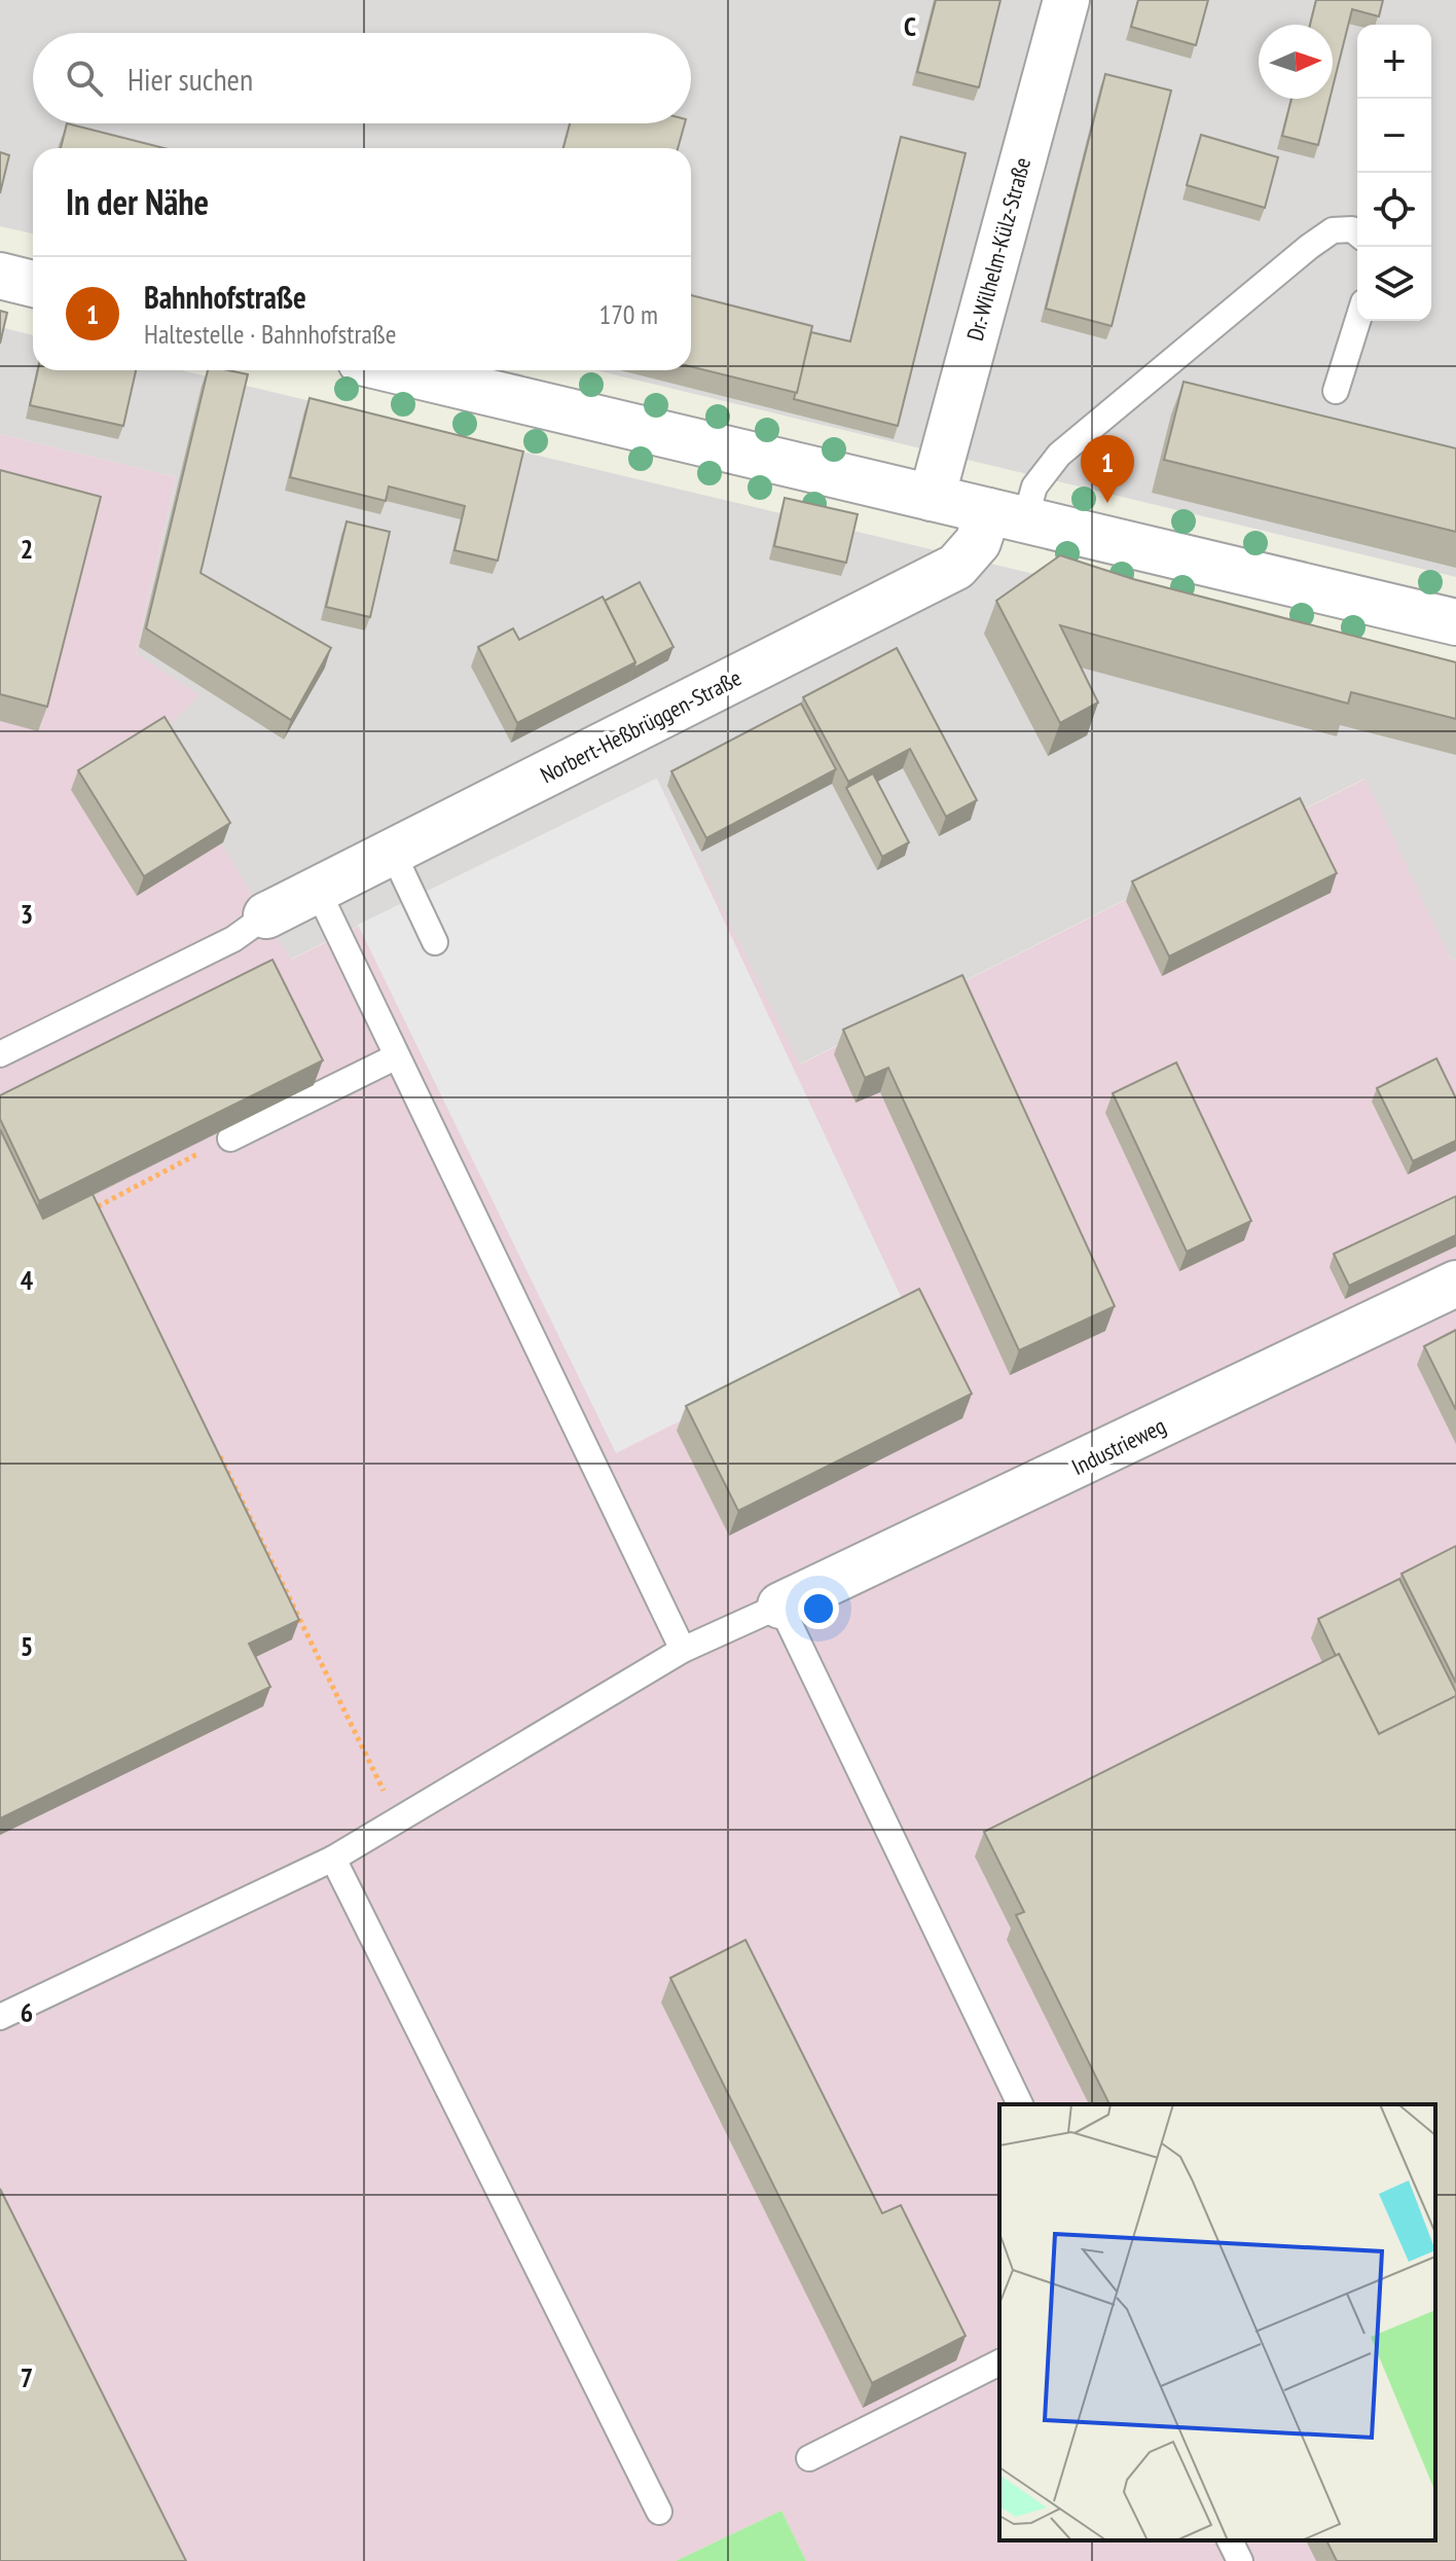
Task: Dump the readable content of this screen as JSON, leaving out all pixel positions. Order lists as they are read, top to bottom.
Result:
{
  "streets": {
    "street": ["Dr.-Wilhelm-Külz-Straße", "Norbert-Heßbrüggen-Straße", "Industrieweg"]
  },
  "north": "right",
  "page": {
    "map_buttons": ["+", "−"],
    "search": "Hier suchen",
    "heading": "In der Nähe",
    "list": [
      {
        "mark": "1",
        "name": "Bahnhofstraße",
        "note": "Haltestelle · Bahnhofstraße",
        "value": "170 m"
      }
    ],
    "pins": "1"
  },
  "grid": {
    "columns": ["C"],
    "rows": [
      "2",
      "3",
      "4",
      "5",
      "6",
      "7"
    ]
  }
}
